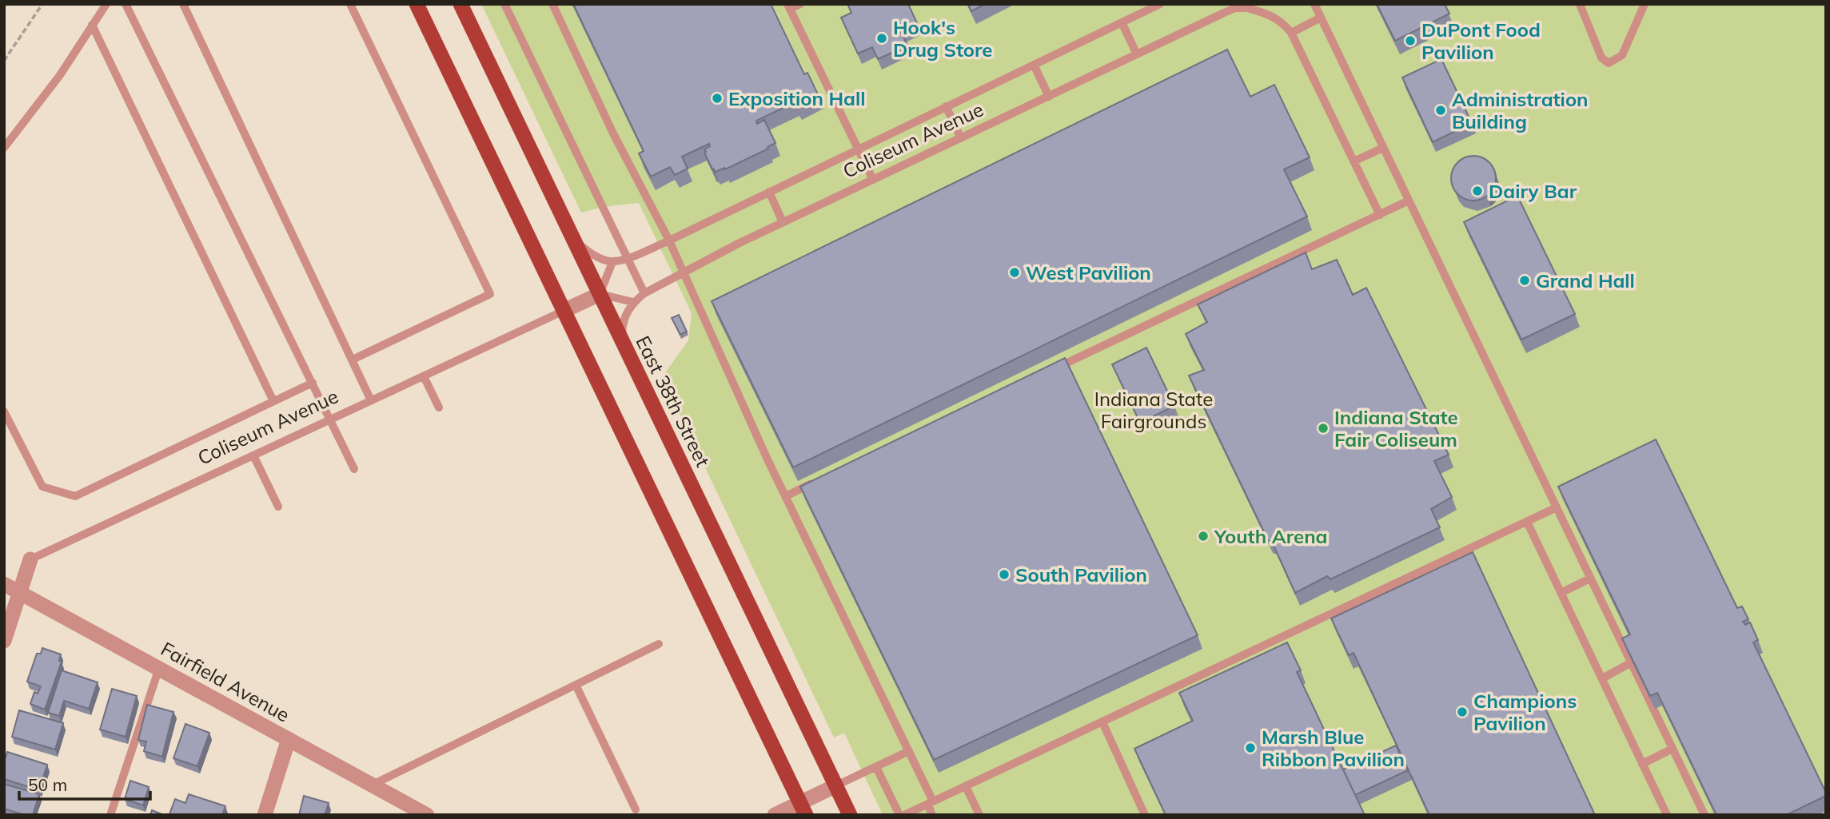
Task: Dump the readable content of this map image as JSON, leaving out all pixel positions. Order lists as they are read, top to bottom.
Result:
{
  "streets": {
    "main road": ["East 38th Street"],
    "street": ["Coliseum Avenue", "Fairfield Avenue"]
  },
  "crossings": [
    ["Coliseum Avenue", "East 38th Street"],
    ["Coliseum Avenue", "Fairfield Avenue"]
  ],
  "parks": ["Indiana State Fairgrounds"],
  "places": [
    "Hook's Drug Store",
    "DuPont Food Pavilion",
    "Exposition Hall",
    "Administration Building",
    "Dairy Bar",
    "West Pavilion",
    "Grand Hall",
    "Indiana State Fair Coliseum",
    "Youth Arena",
    "South Pavilion",
    "Champions Pavilion",
    "Marsh Blue Ribbon Pavilion"
  ],
  "scale_bar": "50 m"
}
